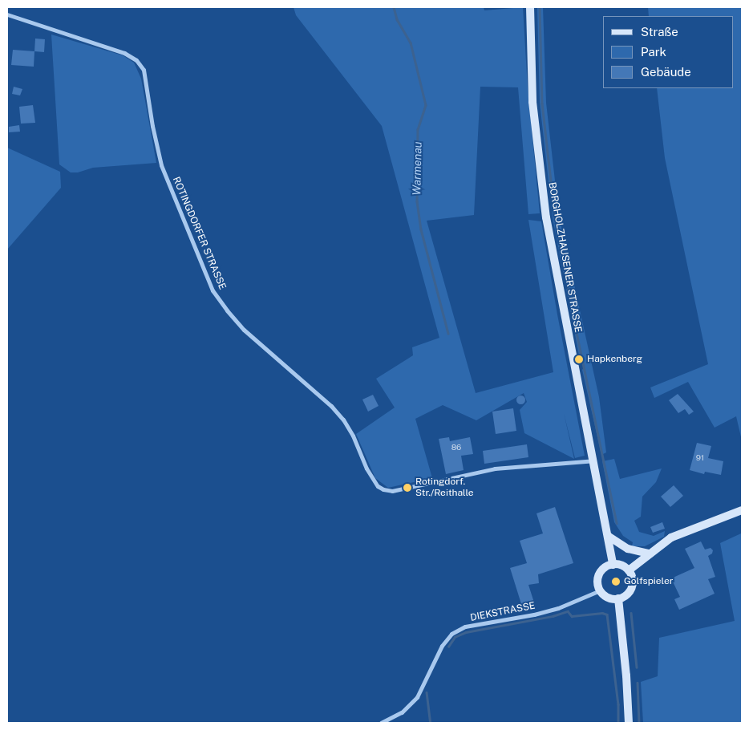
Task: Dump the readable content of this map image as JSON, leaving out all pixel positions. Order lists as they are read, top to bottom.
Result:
{
  "streets": {
    "main road": ["BORGHOLZHAUSENER STRASSE"],
    "street": ["ROTINGDORFER STRASSE", "DIEKSTRASSE"]
  },
  "crossings": [
    ["ROTINGDORFER STRASSE", "BORGHOLZHAUSENER STRASSE"],
    ["BORGHOLZHAUSENER STRASSE", "DIEKSTRASSE"]
  ],
  "water": ["Warmenau"],
  "places": ["Hapkenberg", "Rotingdorf. Str./Reithalle", "Golfspieler"],
  "house_numbers": ["86", "91"],
  "legend": ["Straße", "Park", "Gebäude"]
}
